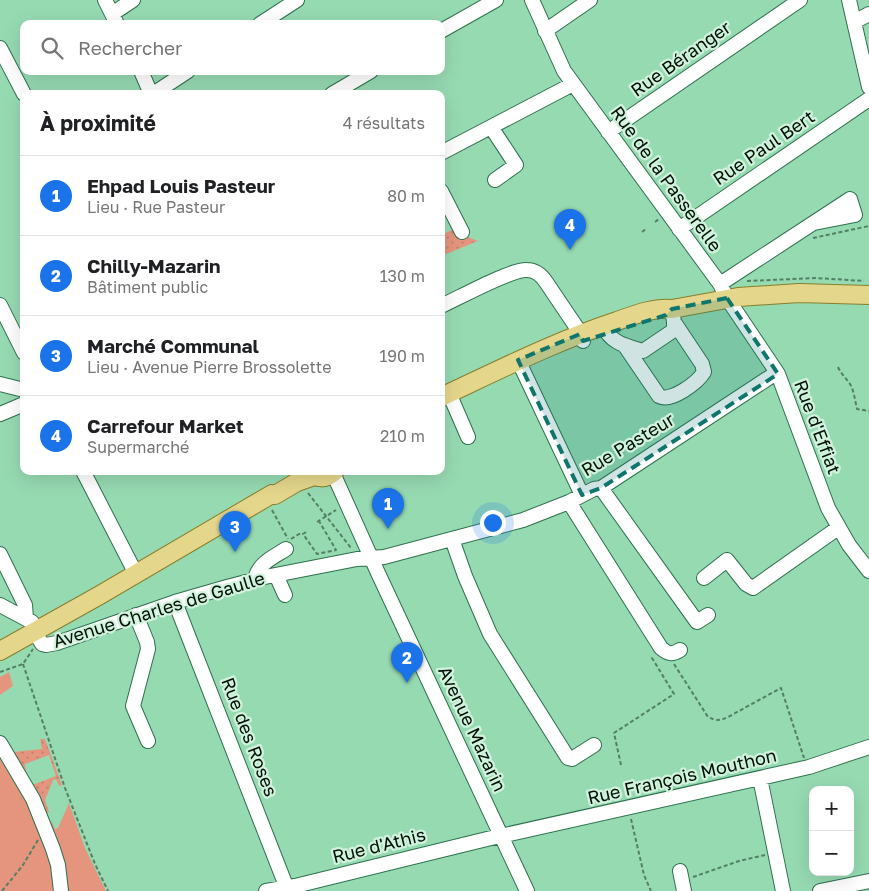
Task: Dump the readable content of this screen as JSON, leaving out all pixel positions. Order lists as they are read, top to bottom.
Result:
{
  "streets": {
    "street": [
      "Rue Béranger",
      "Rue Paul Bert",
      "Rue de la Passerelle",
      "Rue d'Effiat",
      "Rue Pasteur",
      "Avenue Charles de Gaulle",
      "Avenue Mazarin",
      "Rue des Roses",
      "Rue François Mouthon",
      "Rue d'Athis"
    ]
  },
  "crossings": [
    ["Rue Béranger", "Rue de la Passerelle"],
    ["Rue Paul Bert", "Rue de la Passerelle"],
    ["Rue de la Passerelle", "Rue d'Effiat"],
    ["Rue d'Effiat", "Rue Pasteur"],
    ["Rue Pasteur", "Avenue Charles de Gaulle"],
    ["Rue Pasteur", "Avenue Mazarin"],
    ["Avenue Charles de Gaulle", "Avenue Mazarin"],
    ["Avenue Charles de Gaulle", "Rue des Roses"],
    ["Avenue Mazarin", "Rue François Mouthon"],
    ["Avenue Mazarin", "Rue d'Athis"],
    ["Rue des Roses", "Rue d'Athis"],
    ["Rue François Mouthon", "Rue d'Athis"]
  ],
  "page": {
    "search": "Rechercher",
    "heading": ["À proximité", "4 résultats"],
    "list": [
      {
        "mark": "1",
        "name": "Ehpad Louis Pasteur",
        "note": "Lieu · Rue Pasteur",
        "value": "80 m"
      },
      {
        "mark": "2",
        "name": "Chilly-Mazarin",
        "note": "Bâtiment public",
        "value": "130 m"
      },
      {
        "mark": "3",
        "name": "Marché Communal",
        "note": "Lieu · Avenue Pierre Brossolette",
        "value": "190 m"
      },
      {
        "mark": "4",
        "name": "Carrefour Market",
        "note": "Supermarché",
        "value": "210 m"
      }
    ],
    "pins": [
      "4",
      "1",
      "3",
      "2"
    ],
    "map_buttons": ["+", "−"]
  }
}
